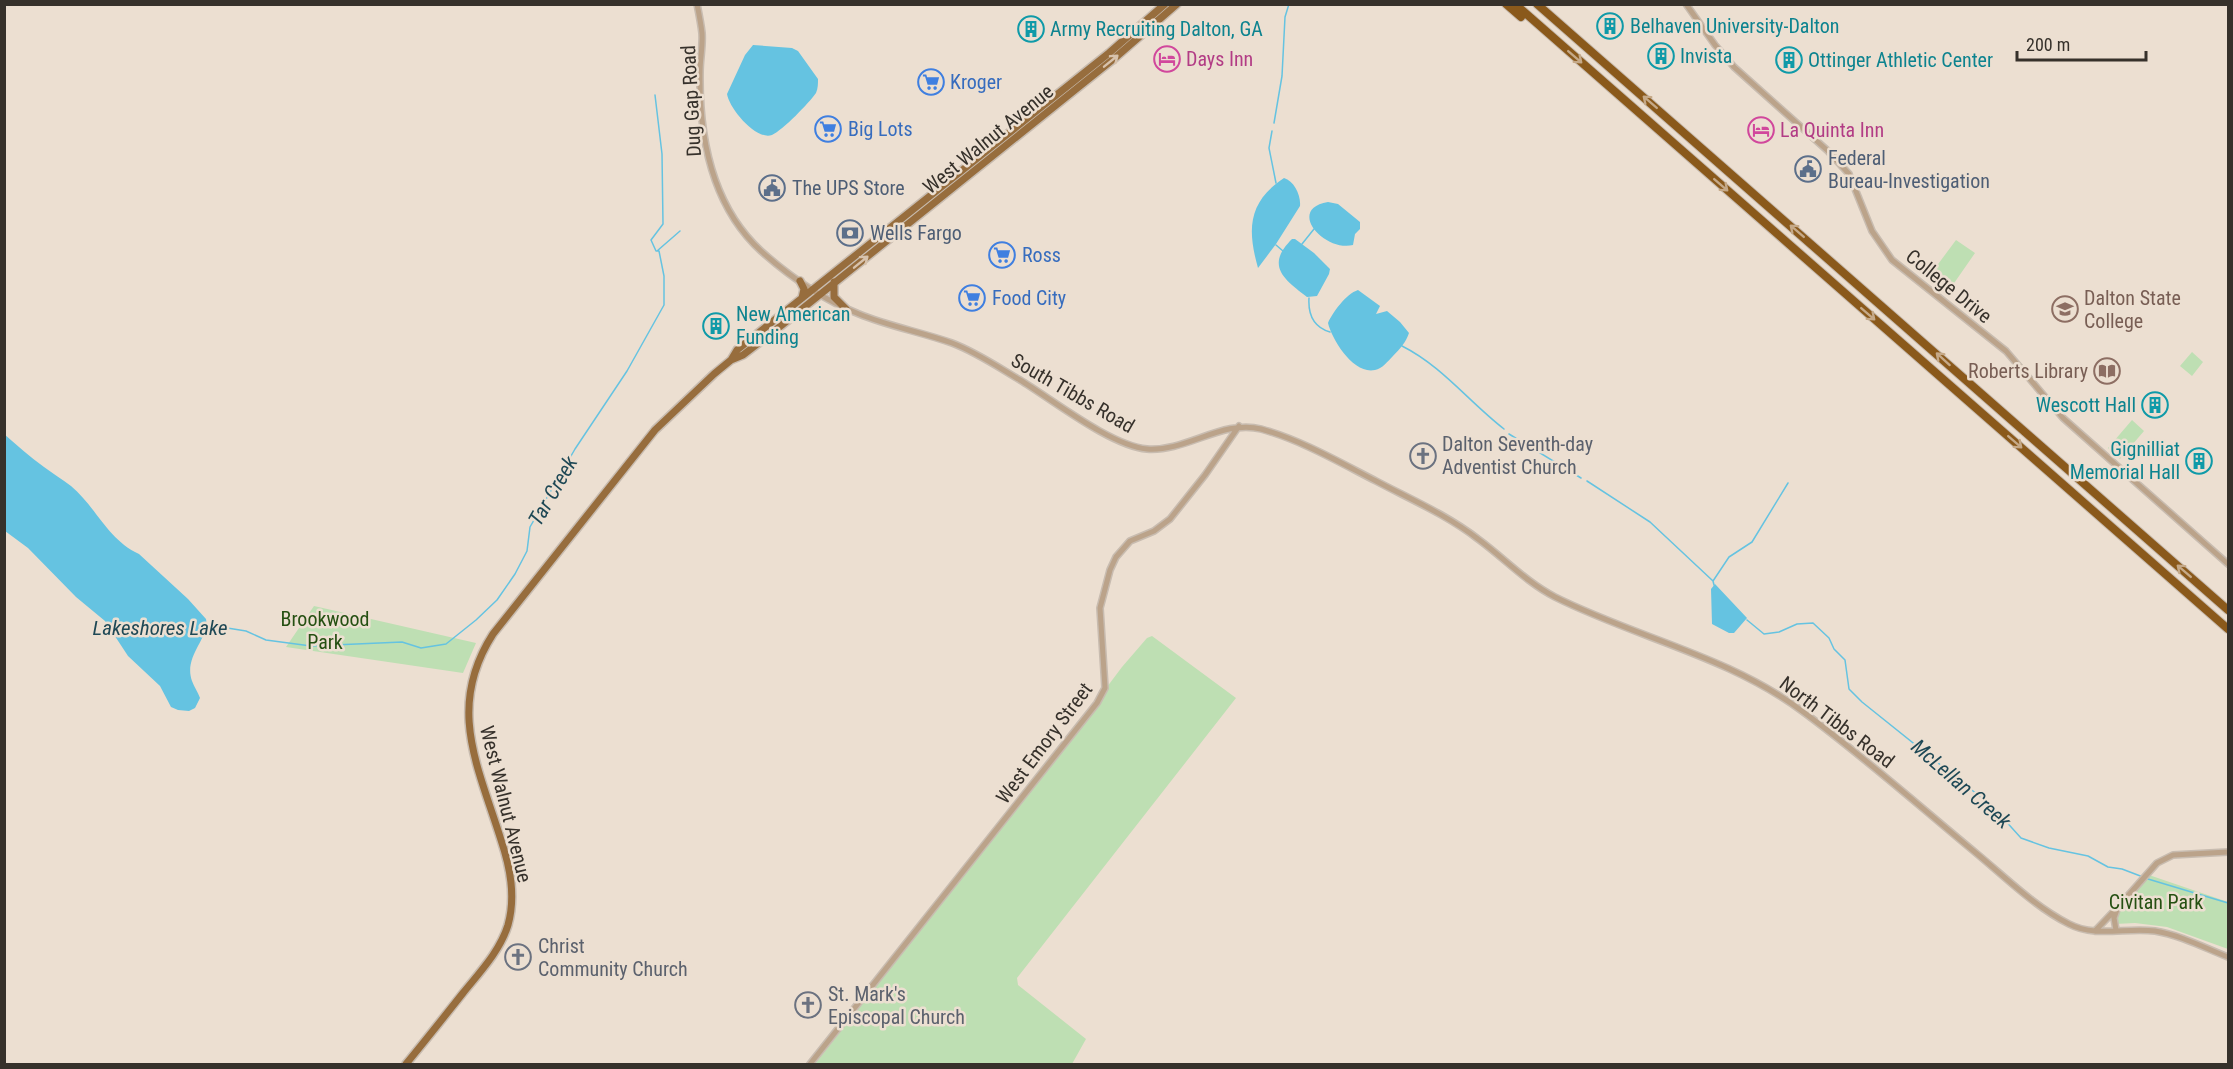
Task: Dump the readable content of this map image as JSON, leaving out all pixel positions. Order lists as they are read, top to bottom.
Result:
{
  "streets": {
    "main road": ["West Walnut Avenue"],
    "street": [
      "Dug Gap Road",
      "College Drive",
      "South Tibbs Road",
      "North Tibbs Road",
      "West Emory Street"
    ]
  },
  "crossings": [
    ["Dug Gap Road", "West Walnut Avenue"],
    ["Dug Gap Road", "South Tibbs Road"],
    ["West Walnut Avenue", "South Tibbs Road"],
    ["South Tibbs Road", "North Tibbs Road"],
    ["South Tibbs Road", "West Emory Street"]
  ],
  "water": ["Tar Creek", "Lakeshores Lake", "McLellan Creek"],
  "parks": ["Brookwood Park", "Civitan Park"],
  "places": {
    "building": [
      "Belhaven University-Dalton",
      "Army Recruiting Dalton, GA",
      "Invista",
      "Ottinger Athletic Center",
      "New American Funding",
      "Wescott Hall",
      "Gignilliat Memorial Hall"
    ],
    "hotel": ["Days Inn", "La Quinta Inn"],
    "supermarket": [
      "Kroger",
      "Big Lots",
      "Ross",
      "Food City"
    ],
    "public building": ["Federal Bureau-Investigation", "The UPS Store"],
    "bank": ["Wells Fargo"],
    "school or university": ["Dalton State College"],
    "library": ["Roberts Library"],
    "church": ["Dalton Seventh-day Adventist Church", "Christ Community Church", "St. Mark's Episcopal Church"]
  },
  "scale_bar": "200 m"
}
